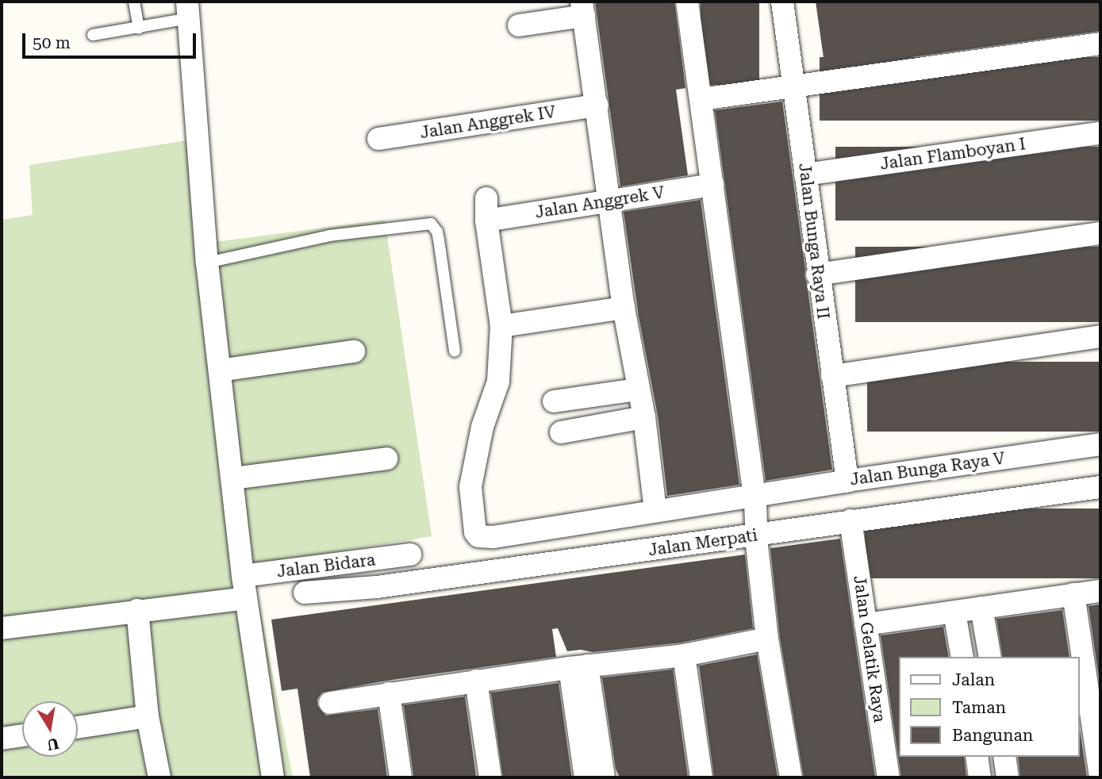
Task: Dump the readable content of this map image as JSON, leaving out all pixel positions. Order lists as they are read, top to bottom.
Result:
{
  "streets": {
    "street": [
      "Jalan Anggrek IV",
      "Jalan Flamboyan I",
      "Jalan Anggrek V",
      "Jalan Bunga Raya II",
      "Jalan Bunga Raya V",
      "Jalan Merpati",
      "Jalan Bidara",
      "Jalan Gelatik Raya"
    ]
  },
  "crossings": [
    ["Jalan Flamboyan I", "Jalan Bunga Raya II"],
    ["Jalan Anggrek V", "Jalan Bunga Raya V"],
    ["Jalan Bunga Raya II", "Jalan Bunga Raya V"],
    ["Jalan Merpati", "Jalan Gelatik Raya"]
  ],
  "legend": ["Jalan", "Taman", "Bangunan"],
  "scale_bar": "50 m",
  "north": "bottom"
}
